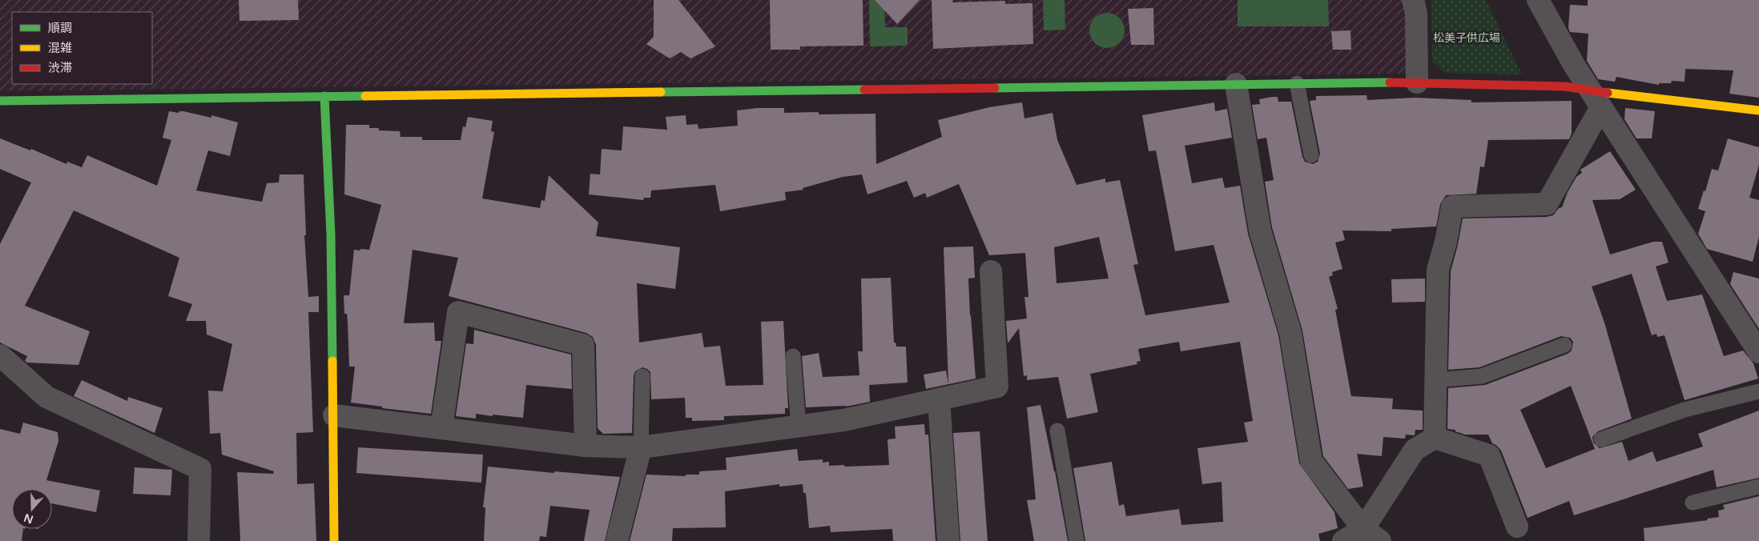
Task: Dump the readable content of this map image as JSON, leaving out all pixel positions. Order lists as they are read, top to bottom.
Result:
{
  "parks": ["松美子供広場"],
  "legend": ["順調", "混雑", "渋滞"],
  "north": "bottom"
}
